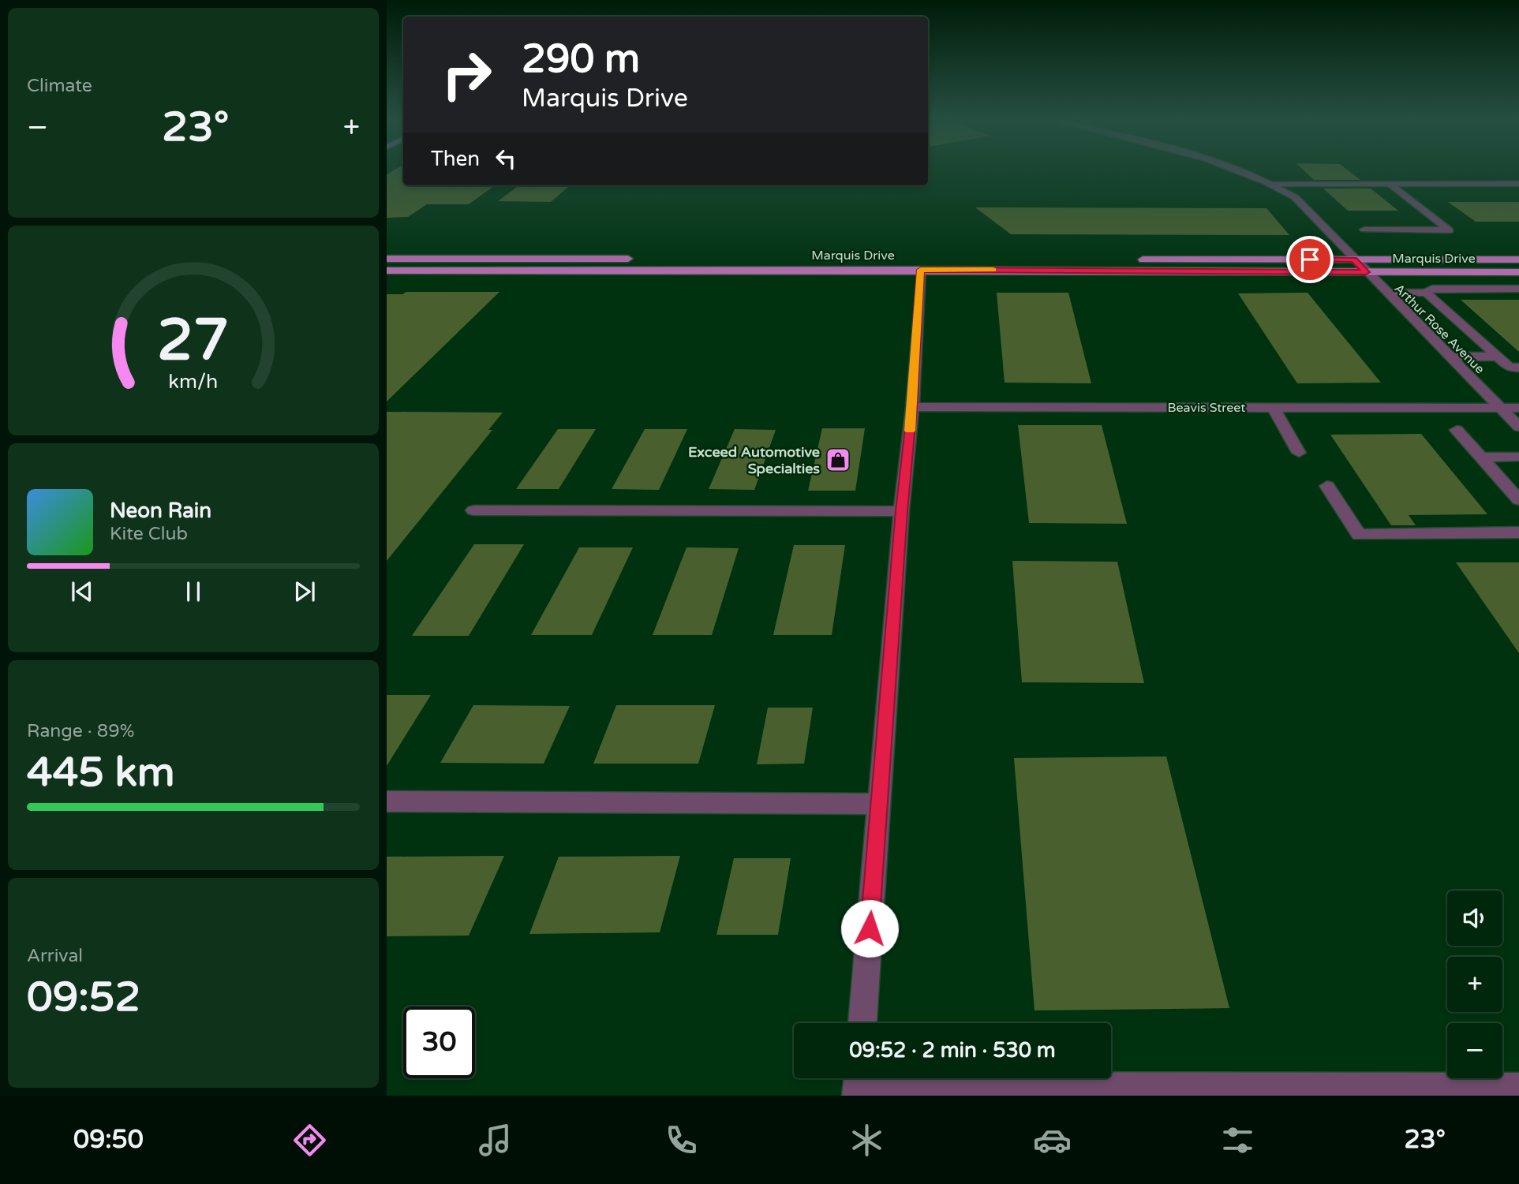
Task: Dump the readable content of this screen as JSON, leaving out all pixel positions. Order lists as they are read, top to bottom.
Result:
{
  "streets": {
    "main road": ["Marquis Drive"],
    "street": ["Arthur Rose Avenue", "Beavis Street"]
  },
  "crossings": [
    ["Marquis Drive", "Arthur Rose Avenue"],
    ["Arthur Rose Avenue", "Beavis Street"]
  ],
  "places": {
    "shop": ["Exceed Automotive Specialties"]
  },
  "page": {
    "tile": [
      "Climate",
      ["Range · 89%", "445 km"],
      ["Arrival", "09:52"]
    ],
    "turn": ["290 m", "Marquis Drive"],
    "heat": ["−", "23°", "+"],
    "then": "Then",
    "song": ["Neon Rain", "Kite Club"],
    "map_buttons": ["+", "−"],
    "limit": "30",
    "trip": "09:52 · 2 min · 530 m",
    "tabs": ["09:50", "23°"],
    "gauge": ["27", "km/h"]
  }
}
